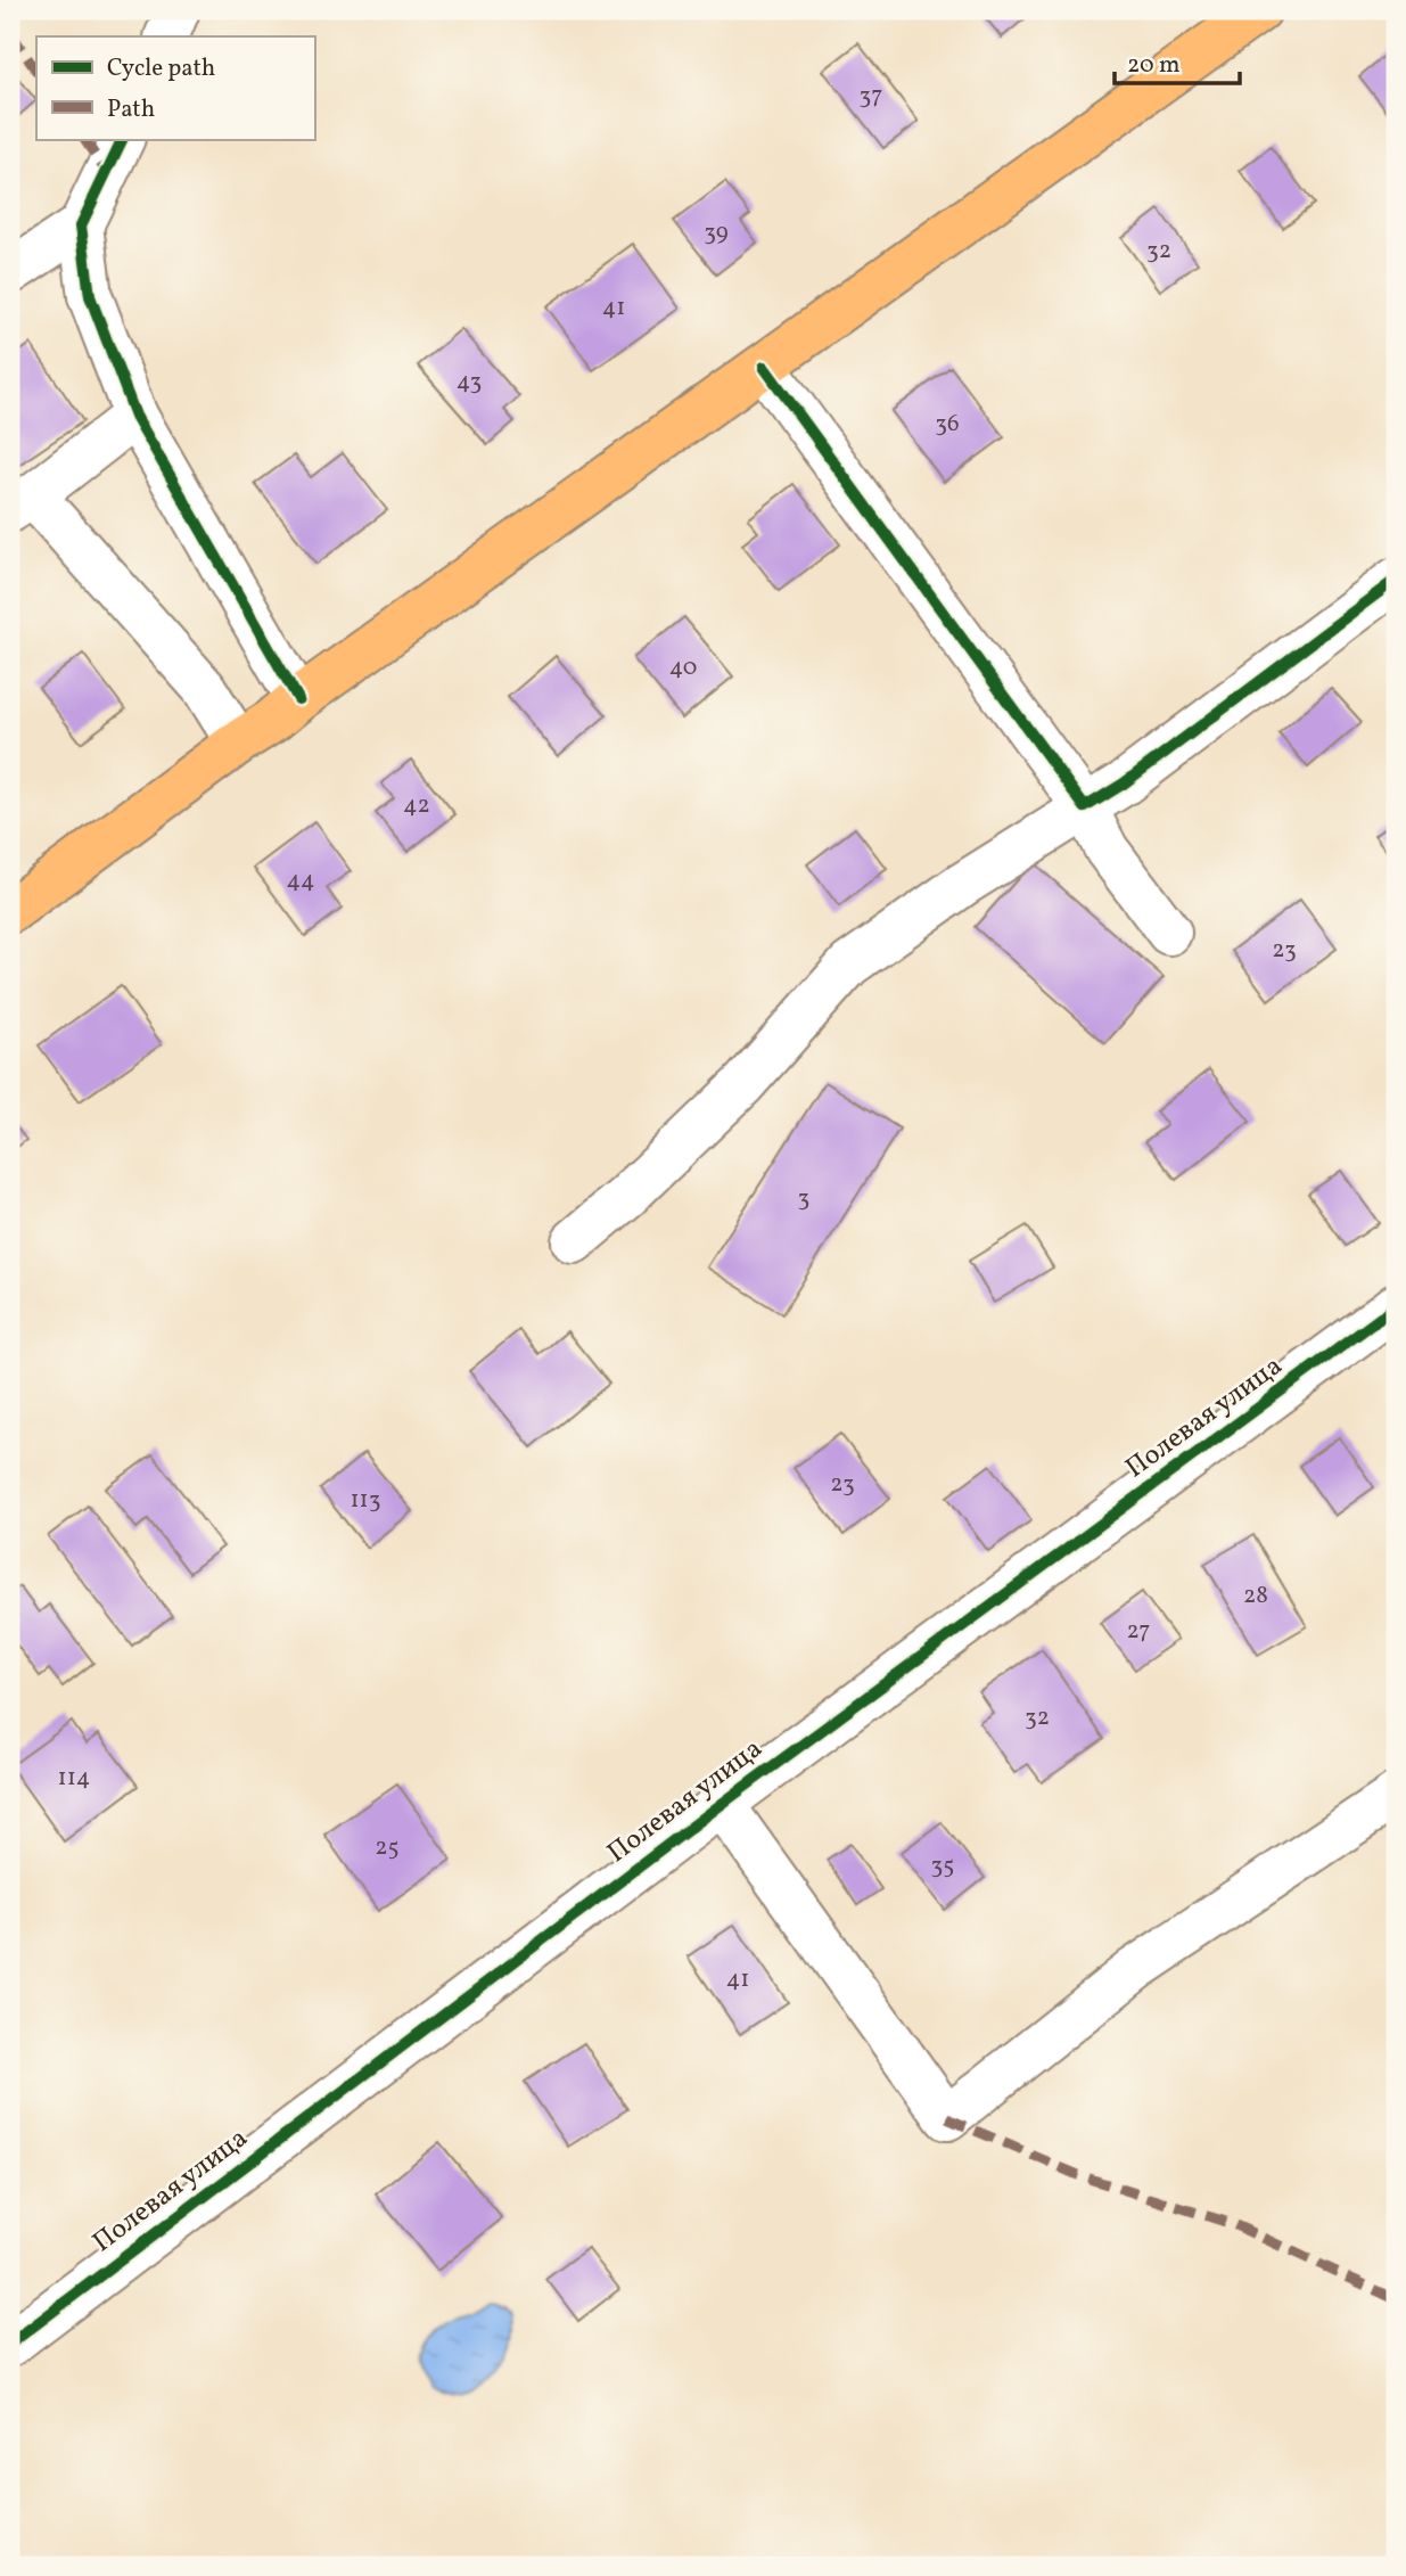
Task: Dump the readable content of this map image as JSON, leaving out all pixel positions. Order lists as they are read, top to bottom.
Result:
{
  "streets": {
    "street": ["Полевая улица"]
  },
  "house_numbers": [
    "37",
    "39",
    "32",
    "41",
    "43",
    "36",
    "40",
    "42",
    "44",
    "23",
    "3",
    "23",
    "113",
    "28",
    "27",
    "32",
    "114",
    "25",
    "35",
    "41"
  ],
  "legend": ["Cycle path", "Path"],
  "scale_bar": "20 m"
}
